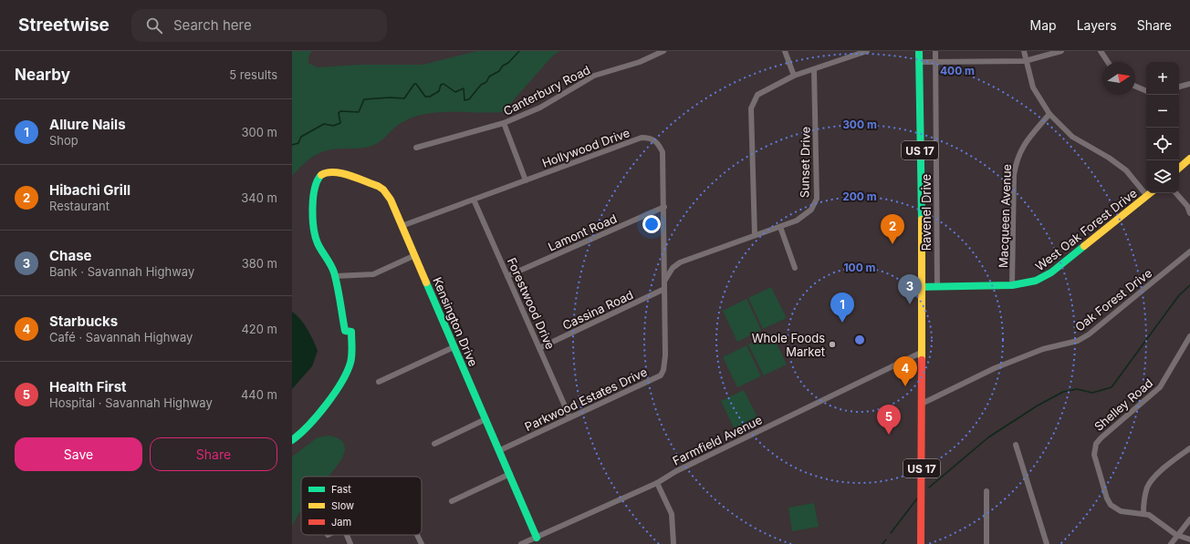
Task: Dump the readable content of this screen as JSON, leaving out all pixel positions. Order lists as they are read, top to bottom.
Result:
{
  "streets": {
    "main road": ["US 17", "West Oak Forest Drive", "Kensington Drive"],
    "street": [
      "Canterbury Road",
      "Hollywood Drive",
      "Sunset Drive",
      "Ravenel Drive",
      "Macqueen Avenue",
      "Lamont Road",
      "Oak Forest Drive",
      "Forestwood Drive",
      "Cassina Road",
      "Parkwood Estates Drive",
      "Shelley Road",
      "Farmfield Avenue"
    ]
  },
  "crossings": [
    ["Hollywood Drive", "Sunset Drive"],
    ["Hollywood Drive", "Lamont Road"],
    ["Hollywood Drive", "Forestwood Drive"],
    ["Hollywood Drive", "Cassina Road"],
    ["Hollywood Drive", "Kensington Drive"],
    ["Hollywood Drive", "Parkwood Estates Drive"],
    ["US 17", "West Oak Forest Drive"],
    ["US 17", "Oak Forest Drive"],
    ["US 17", "Farmfield Avenue"],
    ["Ravenel Drive", "West Oak Forest Drive"],
    ["Macqueen Avenue", "West Oak Forest Drive"],
    ["Lamont Road", "Forestwood Drive"],
    ["Forestwood Drive", "Cassina Road"],
    ["Forestwood Drive", "Parkwood Estates Drive"],
    ["Cassina Road", "Parkwood Estates Drive"],
    ["Kensington Drive", "Parkwood Estates Drive"],
    ["Kensington Drive", "Farmfield Avenue"]
  ],
  "places": ["Whole Foods Market"],
  "legend": ["Fast", "Slow", "Jam"],
  "north": "right",
  "page": {
    "header": "Streetwise",
    "search": "Search here",
    "nav": ["Map", "Layers", "Share"],
    "heading": ["Nearby", "5 results"],
    "map_buttons": ["+", "−"],
    "list": [
      {
        "mark": "1",
        "name": "Allure Nails",
        "note": "Shop",
        "value": "300 m"
      },
      {
        "mark": "2",
        "name": "Hibachi Grill",
        "note": "Restaurant",
        "value": "340 m"
      },
      {
        "mark": "3",
        "name": "Chase",
        "note": "Bank · Savannah Highway",
        "value": "380 m"
      },
      {
        "mark": "4",
        "name": "Starbucks",
        "note": "Café · Savannah Highway",
        "value": "420 m"
      },
      {
        "mark": "5",
        "name": "Health First",
        "note": "Hospital · Savannah Highway",
        "value": "440 m"
      }
    ],
    "pins": [
      "2",
      "3",
      "1",
      "4",
      "5"
    ],
    "buttons": ["Save", "Share"]
  },
  "rings": [
    "400 m",
    "300 m",
    "200 m",
    "100 m"
  ]
}
